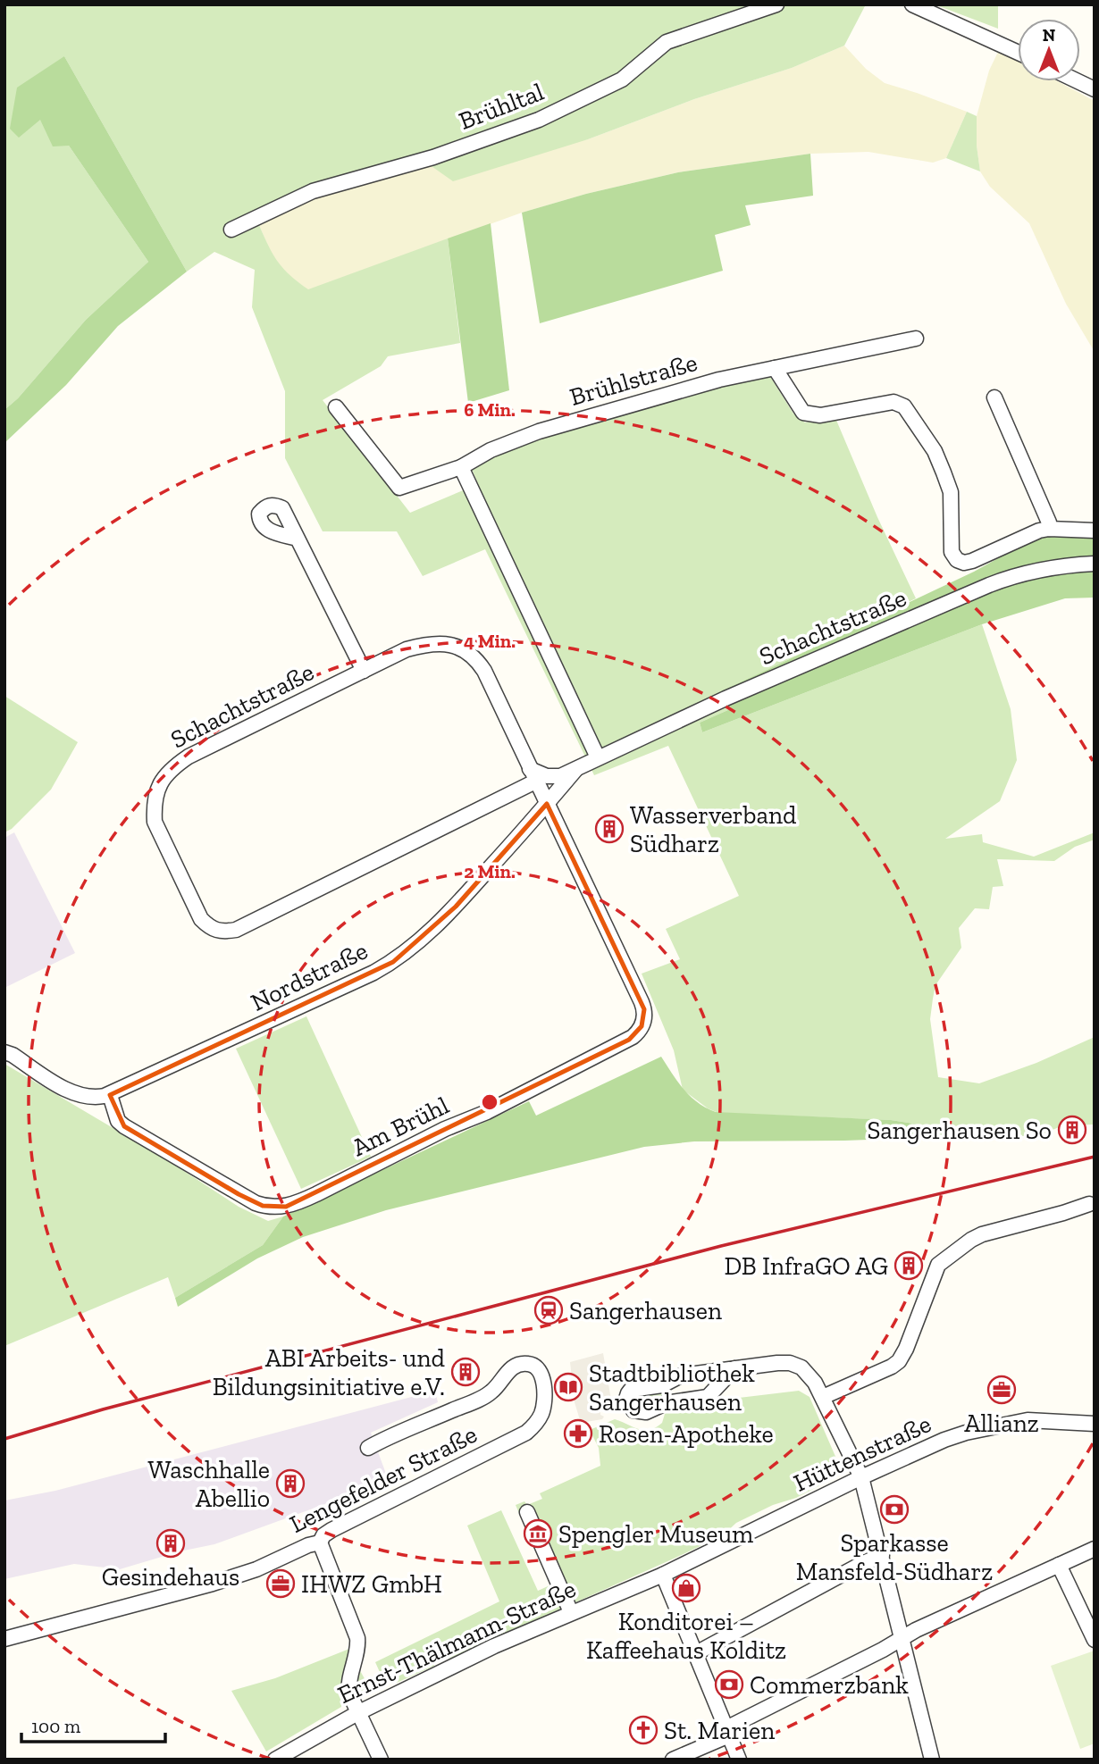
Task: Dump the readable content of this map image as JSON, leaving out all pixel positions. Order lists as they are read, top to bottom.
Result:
{
  "streets": {
    "street": [
      "Brühltal",
      "Brühlstraße",
      "Schachtstraße",
      "Nordstraße",
      "Am Brühl",
      "Hüttenstraße",
      "Lengefelder Straße",
      "Ernst-Thälmann-Straße"
    ]
  },
  "crossings": [
    ["Schachtstraße", "Nordstraße"],
    ["Schachtstraße", "Am Brühl"],
    ["Nordstraße", "Am Brühl"],
    ["Hüttenstraße", "Ernst-Thälmann-Straße"]
  ],
  "places": {
    "building": [
      "Wasserverband Südharz",
      "Sangerhausen So",
      "DB InfraGO AG",
      "ABI Arbeits- und Bildungsinitiative e.V.",
      "Waschhalle Abellio",
      "Gesindehaus"
    ],
    "station": ["Sangerhausen"],
    "library": ["Stadtbibliothek Sangerhausen"],
    "office": ["Allianz", "IHWZ GmbH"],
    "pharmacy": ["Rosen-Apotheke"],
    "bank": ["Sparkasse Mansfeld-Südharz", "Commerzbank"],
    "museum": ["Spengler Museum"],
    "shop": ["Konditorei – Kaffeehaus Kolditz"],
    "church": ["St. Marien"]
  },
  "scale_bar": "100 m",
  "north": "top",
  "rings": ["6 Min.", "4 Min.", "2 Min."]
}
